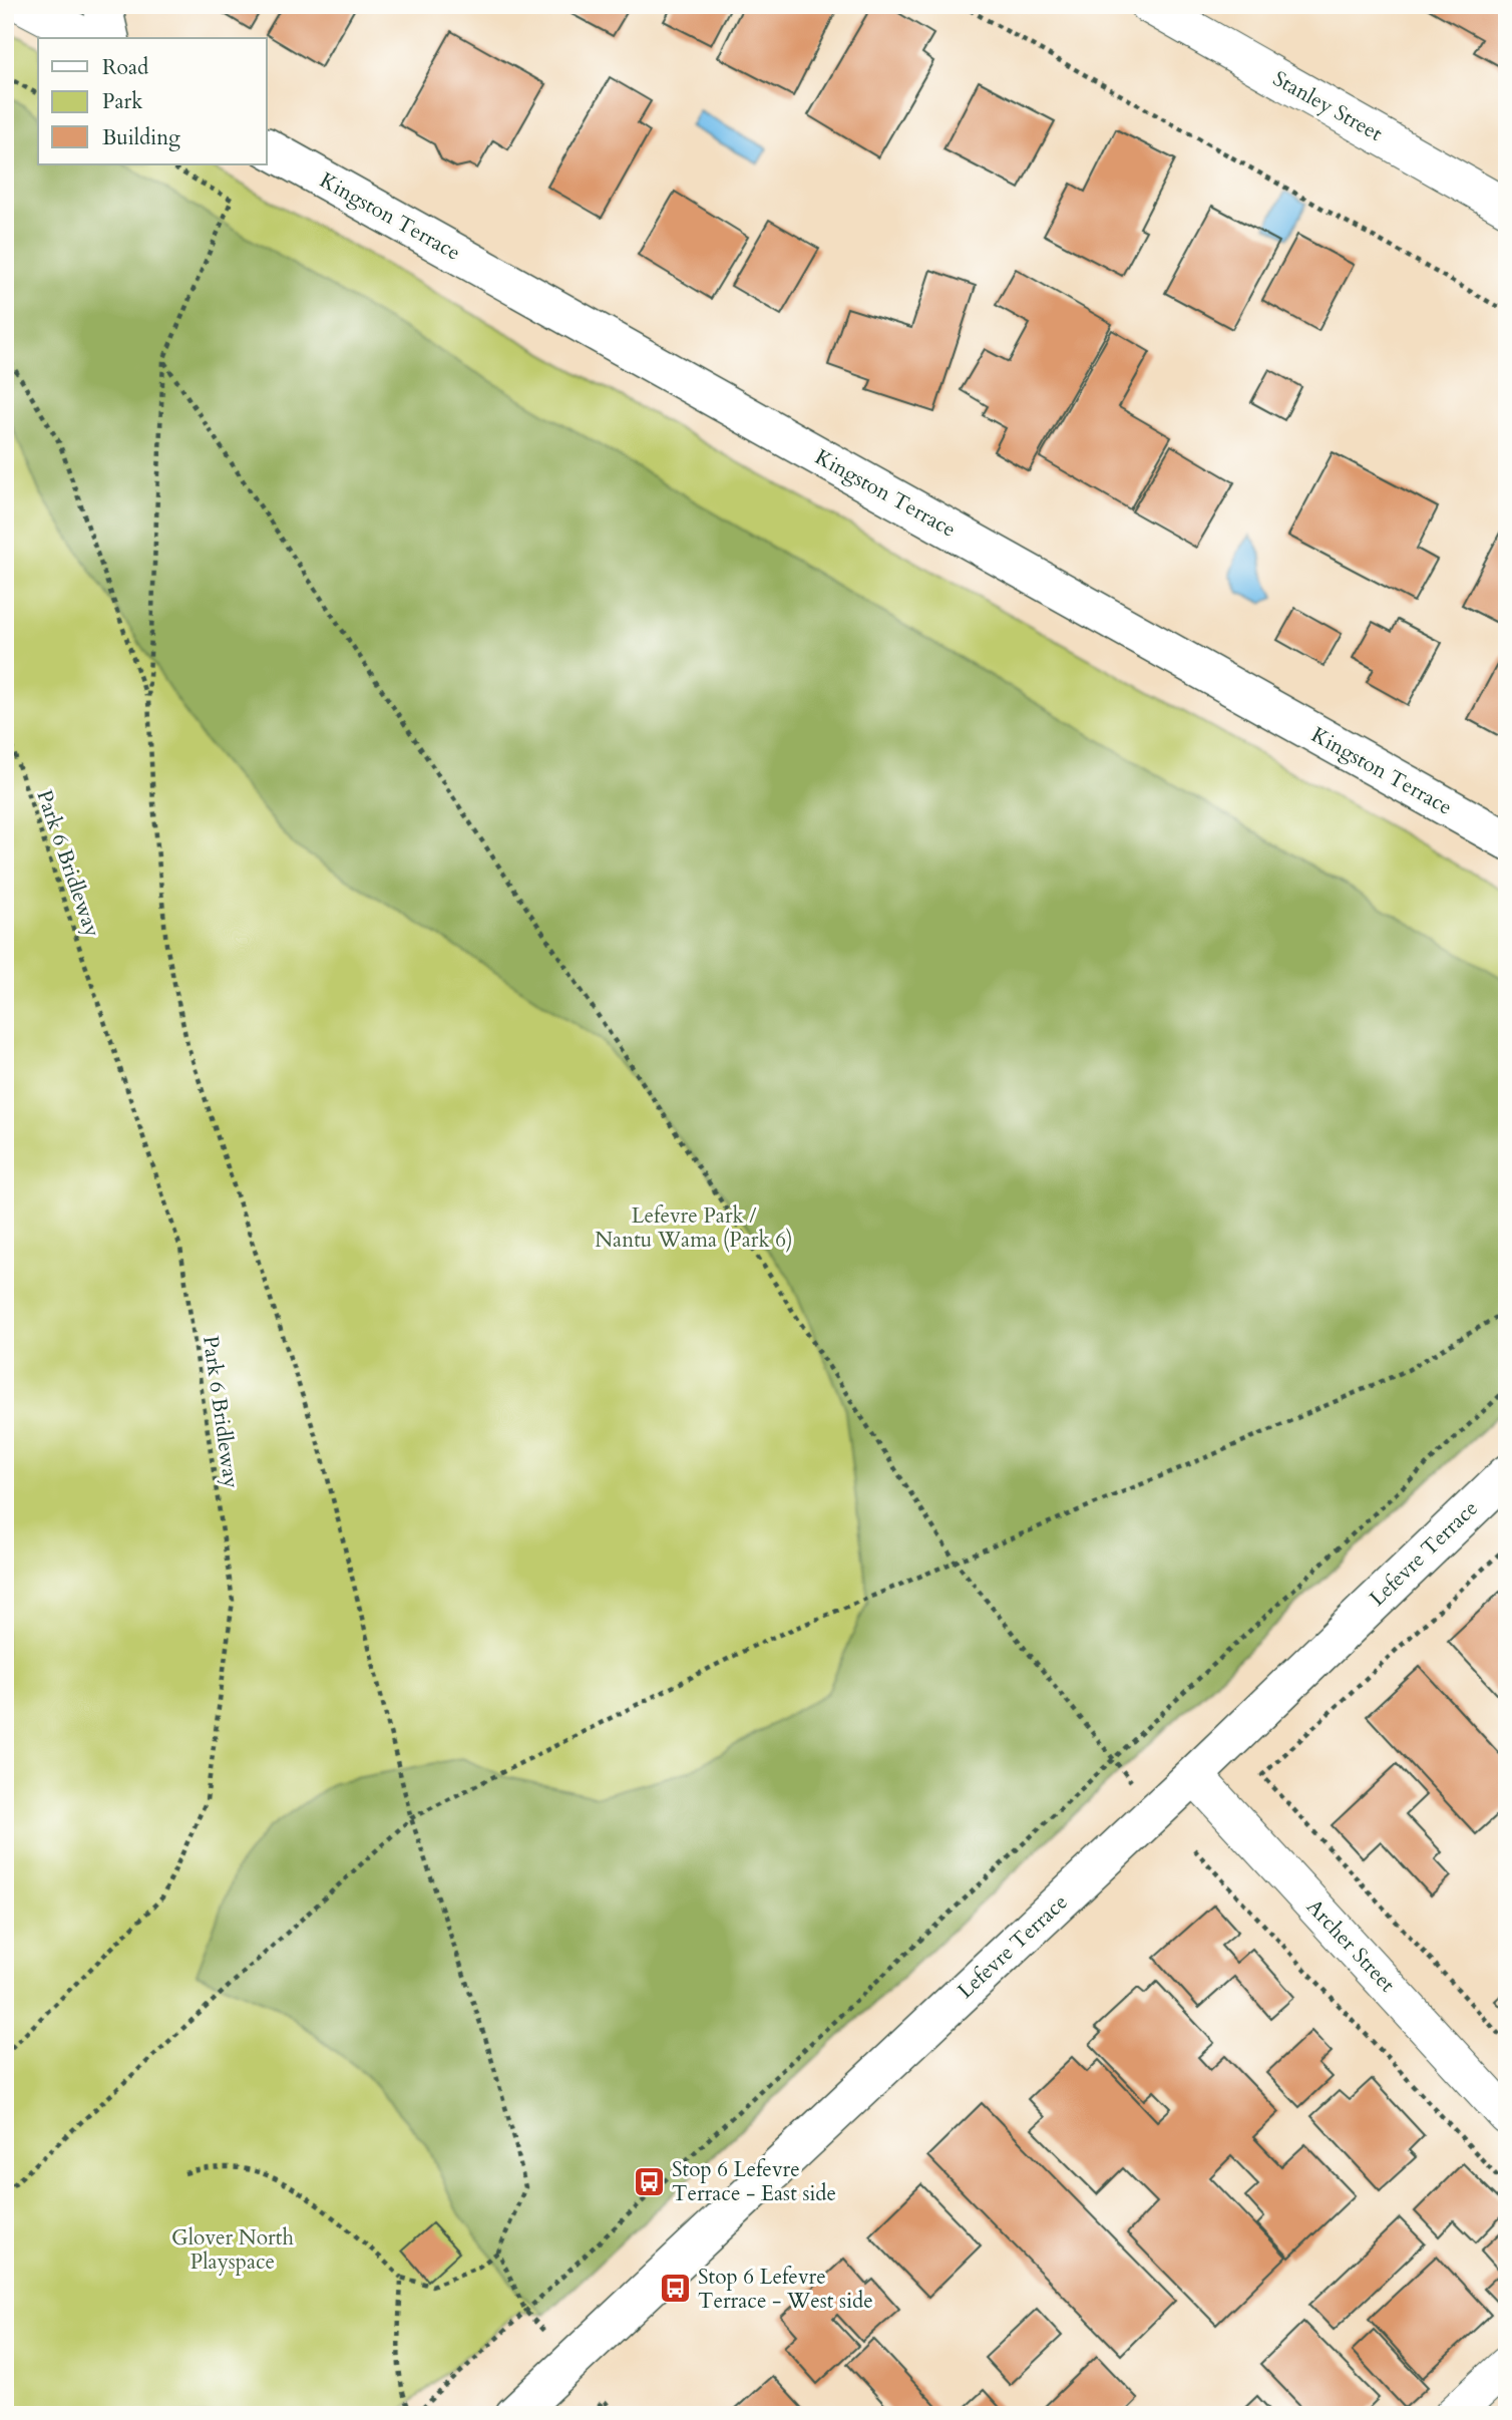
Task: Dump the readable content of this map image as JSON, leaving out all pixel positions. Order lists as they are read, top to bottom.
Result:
{
  "streets": {
    "street": [
      "Stanley Street",
      "Kingston Terrace",
      "Lefevre Terrace",
      "Archer Street"
    ],
    "path": ["Park 6 Bridleway"]
  },
  "crossings": [
    ["Lefevre Terrace", "Archer Street"]
  ],
  "parks": ["Lefevre Park / Nantu Wama (Park 6)", "Glover North Playspace"],
  "places": {
    "bus stop": ["Stop 6 Lefevre Terrace - East side", "Stop 6 Lefevre Terrace - West side"]
  },
  "legend": ["Road", "Park", "Building"]
}
